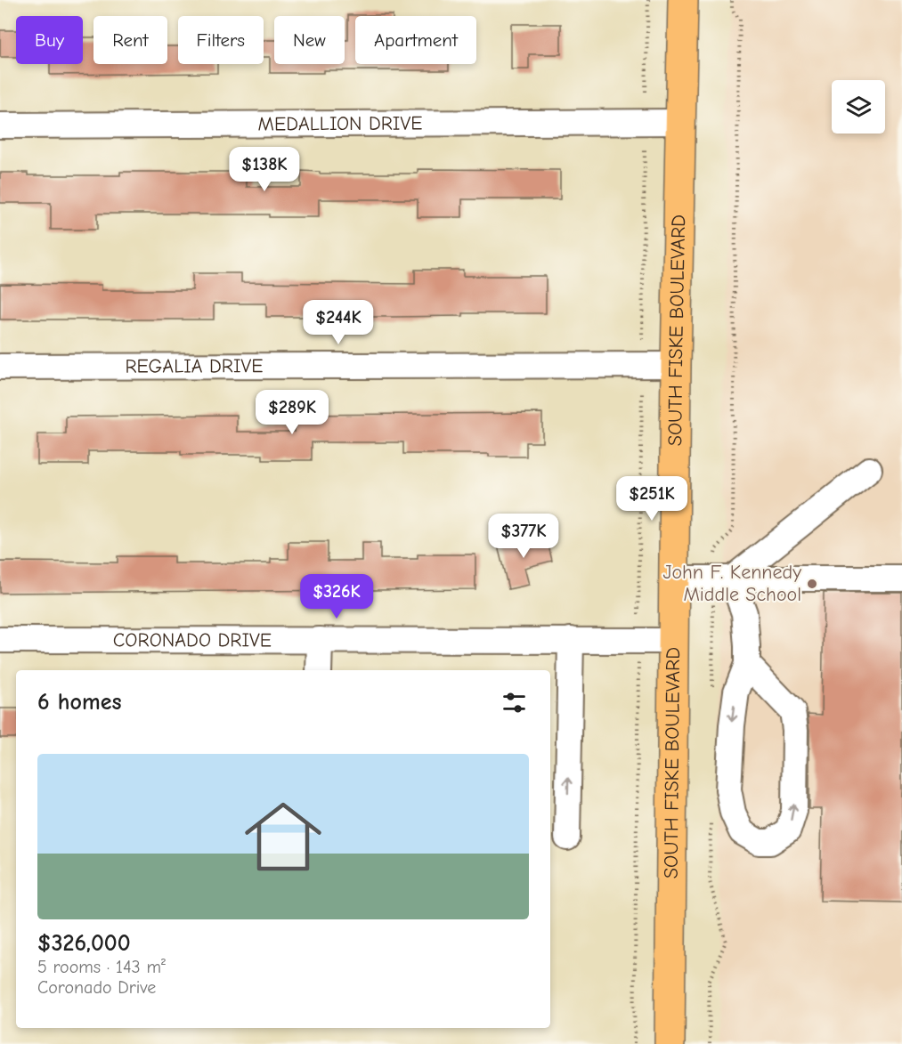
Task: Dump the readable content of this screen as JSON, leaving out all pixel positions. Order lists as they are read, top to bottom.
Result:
{
  "streets": {
    "main road": ["SOUTH FISKE BOULEVARD"],
    "street": ["MEDALLION DRIVE", "REGALIA DRIVE", "CORONADO DRIVE"]
  },
  "crossings": [
    ["MEDALLION DRIVE", "SOUTH FISKE BOULEVARD"],
    ["SOUTH FISKE BOULEVARD", "REGALIA DRIVE"],
    ["SOUTH FISKE BOULEVARD", "CORONADO DRIVE"]
  ],
  "places": ["John F. Kennedy Middle School"],
  "page": {
    "chip": [
      "Buy",
      "Rent",
      "Filters",
      "New",
      "Apartment"
    ],
    "price": [
      "$138K",
      "$244K",
      "$289K",
      "$251K",
      "$377K",
      "$326K"
    ],
    "heading": "6 homes",
    "list": [
      {
        "name": "$326,000",
        "note": "5 rooms · 143 m² · Coronado Drive"
      }
    ]
  }
}
